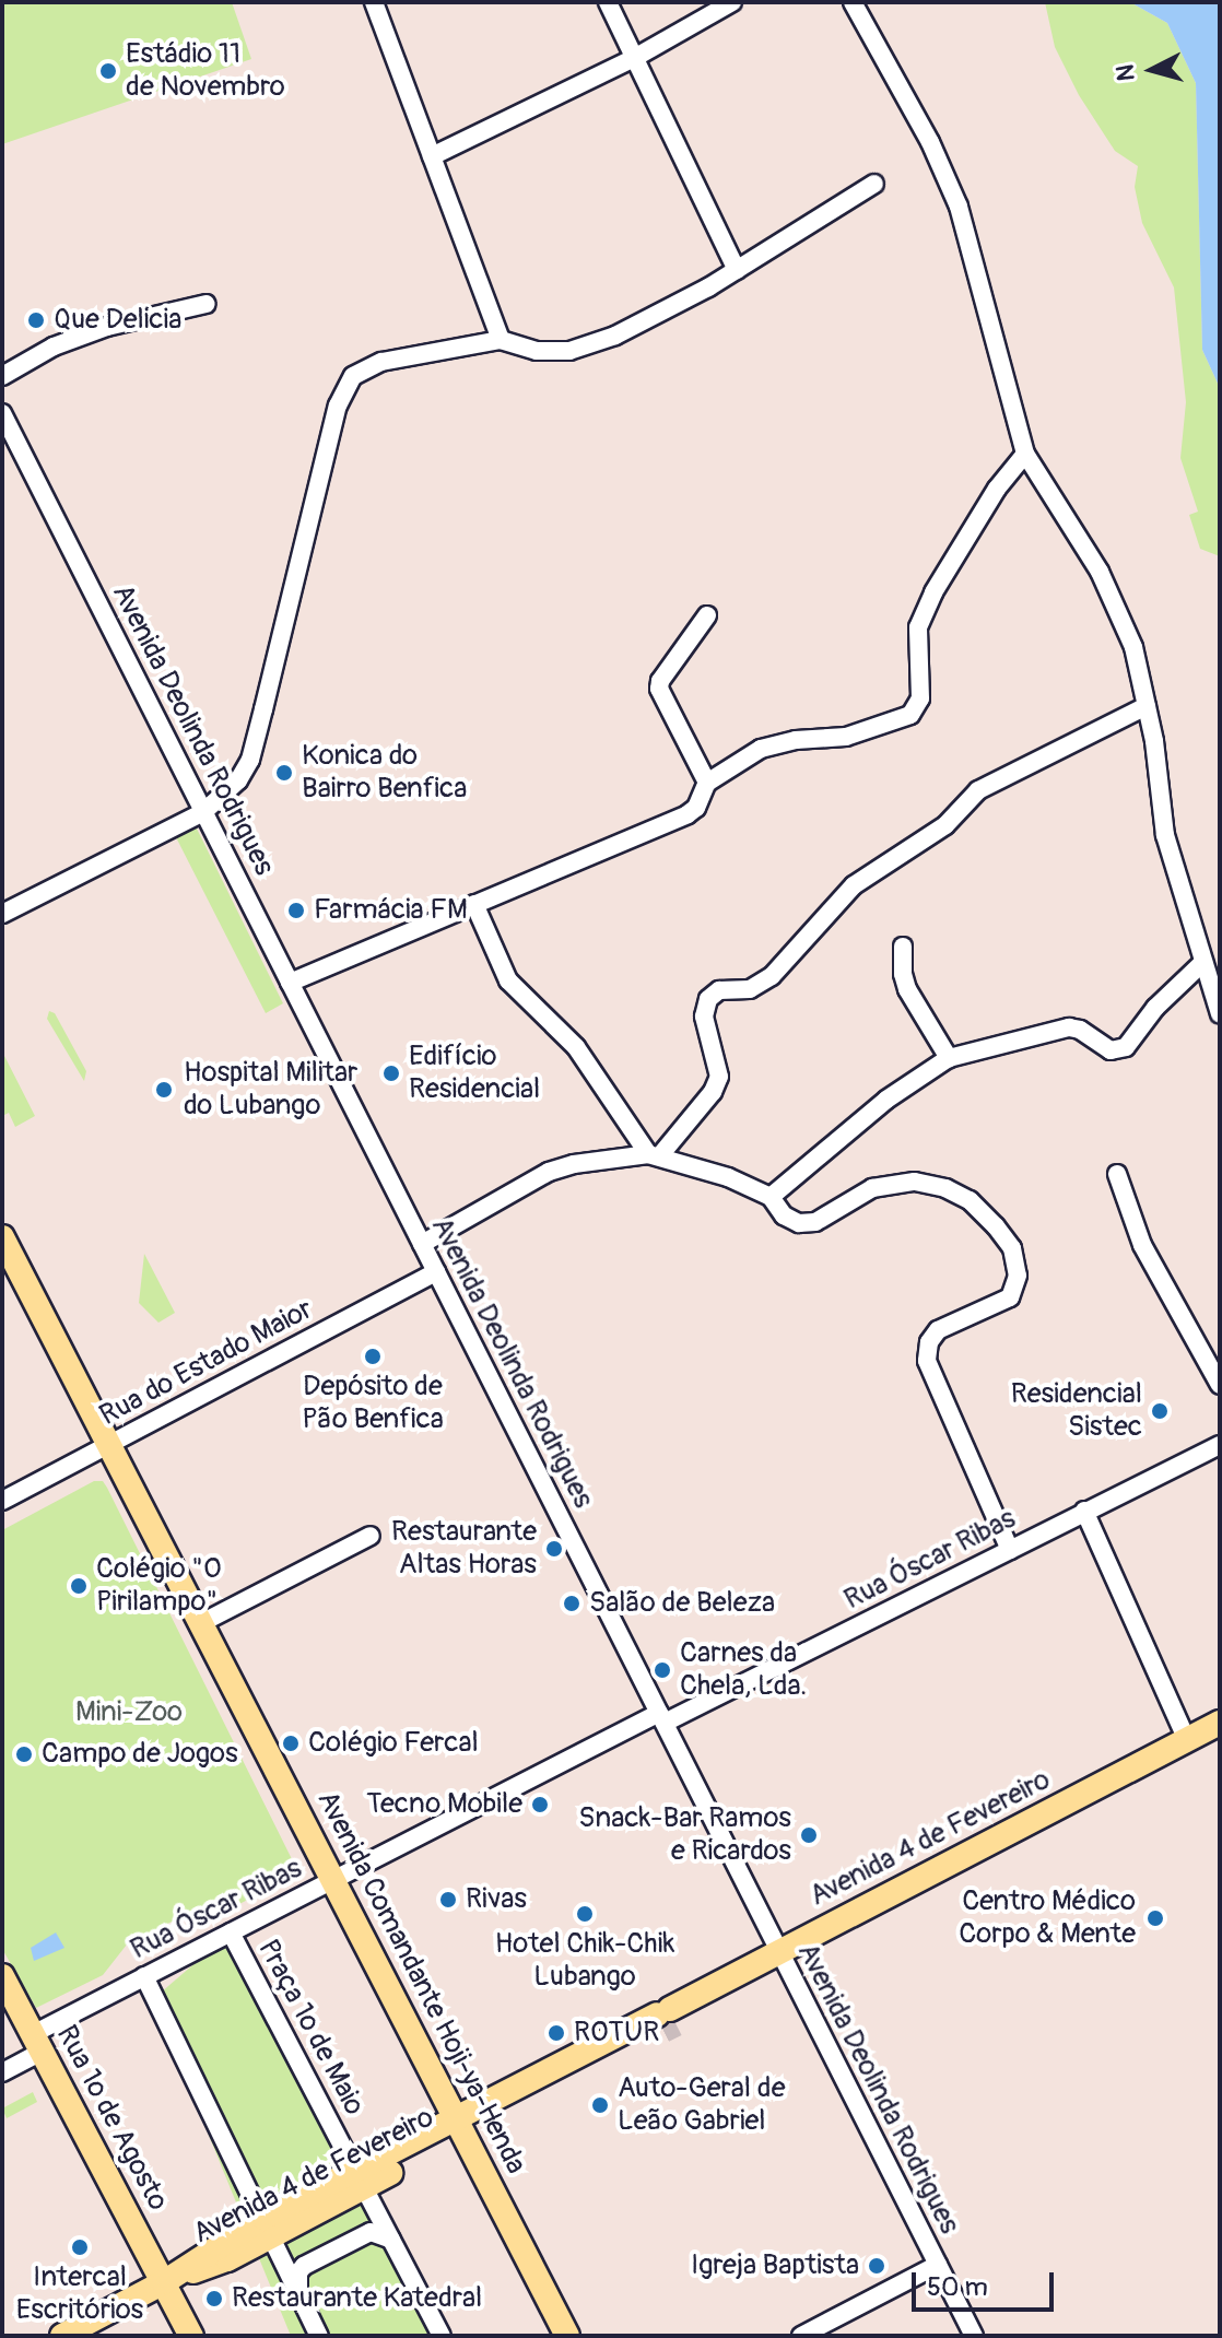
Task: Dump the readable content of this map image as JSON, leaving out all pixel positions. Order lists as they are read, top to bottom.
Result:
{
  "streets": {
    "main road": ["Avenida 4 de Fevereiro", "Avenida Comandante Hoji-ya-Henda", "Rua 1º de Agosto"],
    "street": [
      "Avenida Deolinda Rodrigues",
      "Rua do Estado Maior",
      "Rua Óscar Ribas",
      "Praça 1º de Maio"
    ]
  },
  "crossings": [
    ["Avenida Deolinda Rodrigues", "Rua do Estado Maior"],
    ["Avenida Deolinda Rodrigues", "Rua Óscar Ribas"],
    ["Avenida Deolinda Rodrigues", "Avenida 4 de Fevereiro"],
    ["Rua do Estado Maior", "Avenida Comandante Hoji-ya-Henda"],
    ["Rua Óscar Ribas", "Avenida Comandante Hoji-ya-Henda"],
    ["Rua Óscar Ribas", "Praça 1º de Maio"],
    ["Rua Óscar Ribas", "Rua 1º de Agosto"],
    ["Avenida 4 de Fevereiro", "Avenida Comandante Hoji-ya-Henda"],
    ["Avenida 4 de Fevereiro", "Praça 1º de Maio"],
    ["Avenida 4 de Fevereiro", "Rua 1º de Agosto"]
  ],
  "parks": ["Mini-Zoo"],
  "places": [
    "Estádio 11 de Novembro",
    "Que Delicia",
    "Konica do Bairro Benfica",
    "Farmácia FM",
    "Edifício Residencial",
    "Hospital Militar do Lubango",
    "Depósito de Pão Benfica",
    "Residencial Sistec",
    "Restaurante Altas Horas",
    "Colégio \"O Pirilampo\"",
    "Salão de Beleza",
    "Carnes da Chela, Lda.",
    "Colégio Fercal",
    "Campo de Jogos",
    "Tecno Mobile",
    "Snack-Bar Ramos e Ricardos",
    "Rivas",
    "Hotel Chik-Chik Lubango",
    "Centro Médico Corpo & Mente",
    "ROTUR",
    "Auto-Geral de Leão Gabriel",
    "Intercal Escritórios",
    "Igreja Baptista",
    "Restaurante Katedral"
  ],
  "scale_bar": "50 m",
  "north": "left"
}
